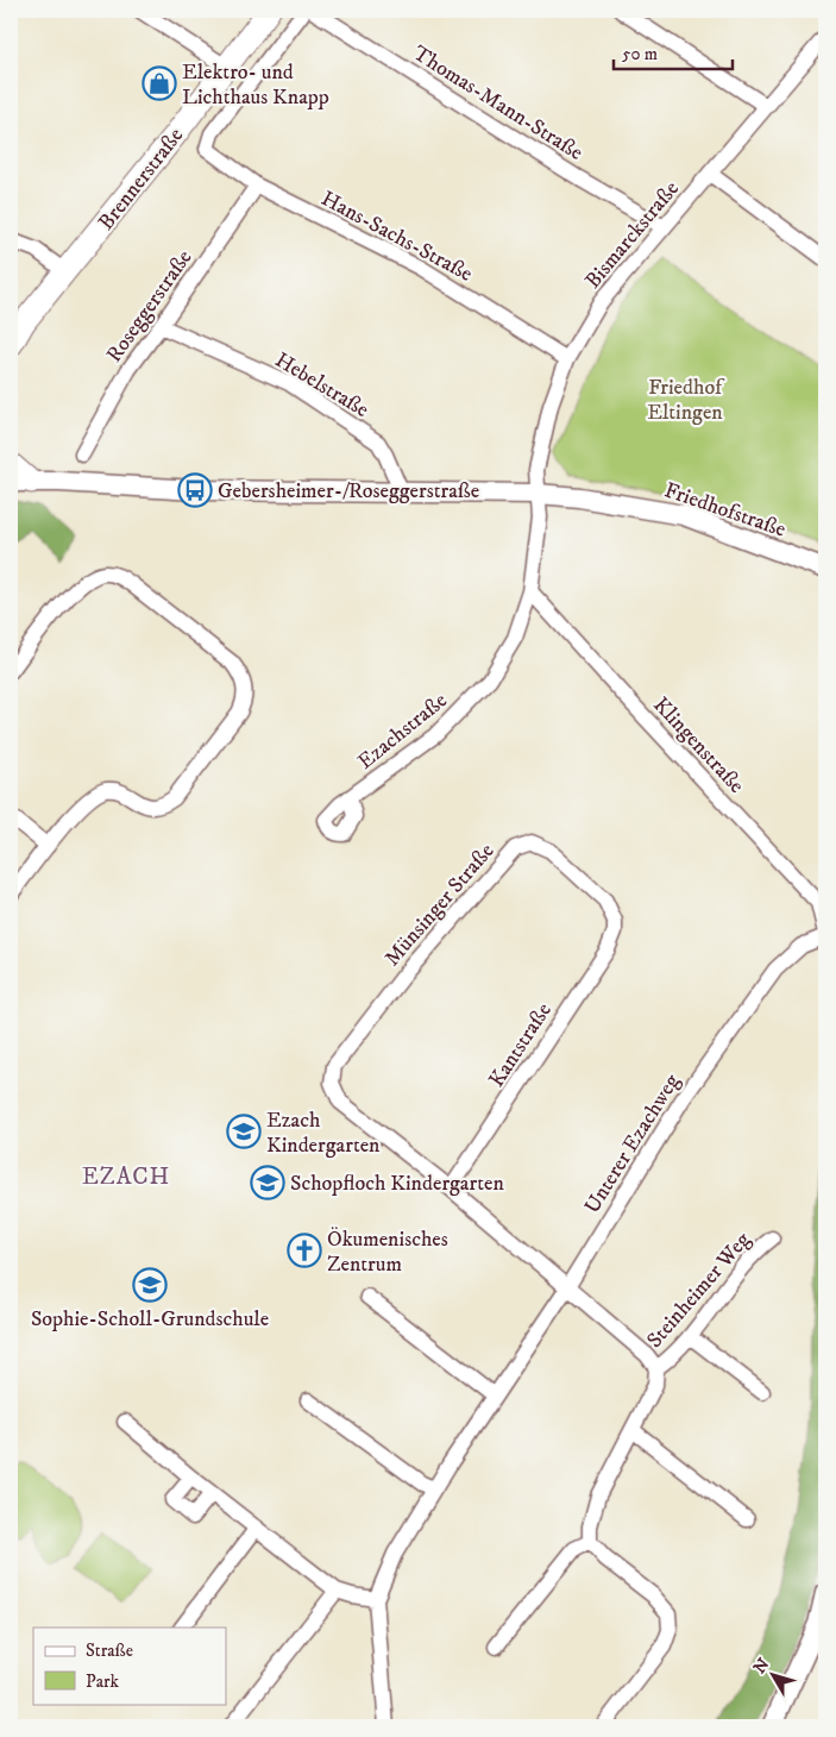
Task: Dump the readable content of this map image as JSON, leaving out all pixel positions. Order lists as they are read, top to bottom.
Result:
{
  "streets": {
    "main road": ["Brennerstraße"],
    "street": [
      "Thomas-Mann-Straße",
      "Bismarckstraße",
      "Hans-Sachs-Straße",
      "Roseggerstraße",
      "Hebelstraße",
      "Friedhofstraße",
      "Ezachstraße",
      "Klingenstraße",
      "Münsinger Straße",
      "Kantstraße",
      "Unterer Ezachweg",
      "Steinheimer Weg"
    ]
  },
  "crossings": [
    ["Thomas-Mann-Straße", "Bismarckstraße"],
    ["Brennerstraße", "Hans-Sachs-Straße"],
    ["Bismarckstraße", "Hans-Sachs-Straße"],
    ["Bismarckstraße", "Friedhofstraße"],
    ["Bismarckstraße", "Ezachstraße"],
    ["Hans-Sachs-Straße", "Roseggerstraße"],
    ["Roseggerstraße", "Hebelstraße"],
    ["Hebelstraße", "Friedhofstraße"],
    ["Friedhofstraße", "Ezachstraße"],
    ["Ezachstraße", "Klingenstraße"],
    ["Klingenstraße", "Unterer Ezachweg"],
    ["Münsinger Straße", "Kantstraße"]
  ],
  "districts": ["EZACH"],
  "parks": ["Friedhof Eltingen"],
  "places": {
    "shop": ["Elektro- und Lichthaus Knapp"],
    "bus stop": ["Gebersheimer-/Roseggerstraße"],
    "school or university": ["Ezach Kindergarten", "Schopfloch Kindergarten", "Sophie-Scholl-Grundschule"],
    "church": ["Ökumenisches Zentrum"]
  },
  "legend": ["Straße", "Park"],
  "scale_bar": "50 m",
  "north": "top left"
}
